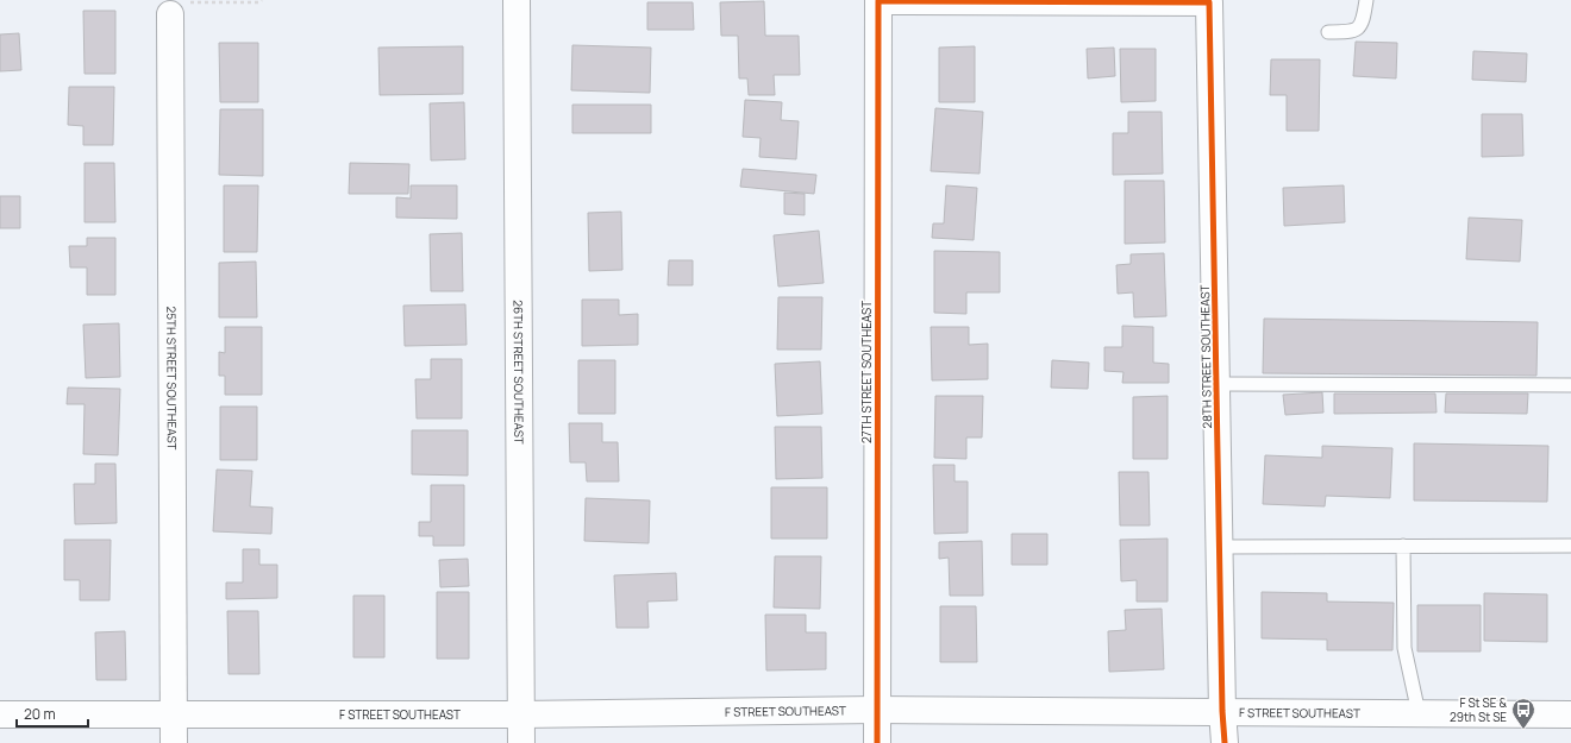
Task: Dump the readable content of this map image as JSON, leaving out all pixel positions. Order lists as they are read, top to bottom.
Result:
{
  "streets": {
    "street": [
      "28TH STREET SOUTHEAST",
      "26TH STREET SOUTHEAST",
      "27TH STREET SOUTHEAST",
      "25TH STREET SOUTHEAST",
      "F STREET SOUTHEAST"
    ]
  },
  "crossings": [
    ["28TH STREET SOUTHEAST", "27TH STREET SOUTHEAST"],
    ["28TH STREET SOUTHEAST", "F STREET SOUTHEAST"],
    ["26TH STREET SOUTHEAST", "F STREET SOUTHEAST"],
    ["27TH STREET SOUTHEAST", "F STREET SOUTHEAST"],
    ["25TH STREET SOUTHEAST", "F STREET SOUTHEAST"]
  ],
  "places": {
    "bus stop": ["F St SE & 29th St SE"]
  },
  "scale_bar": "20 m"
}
